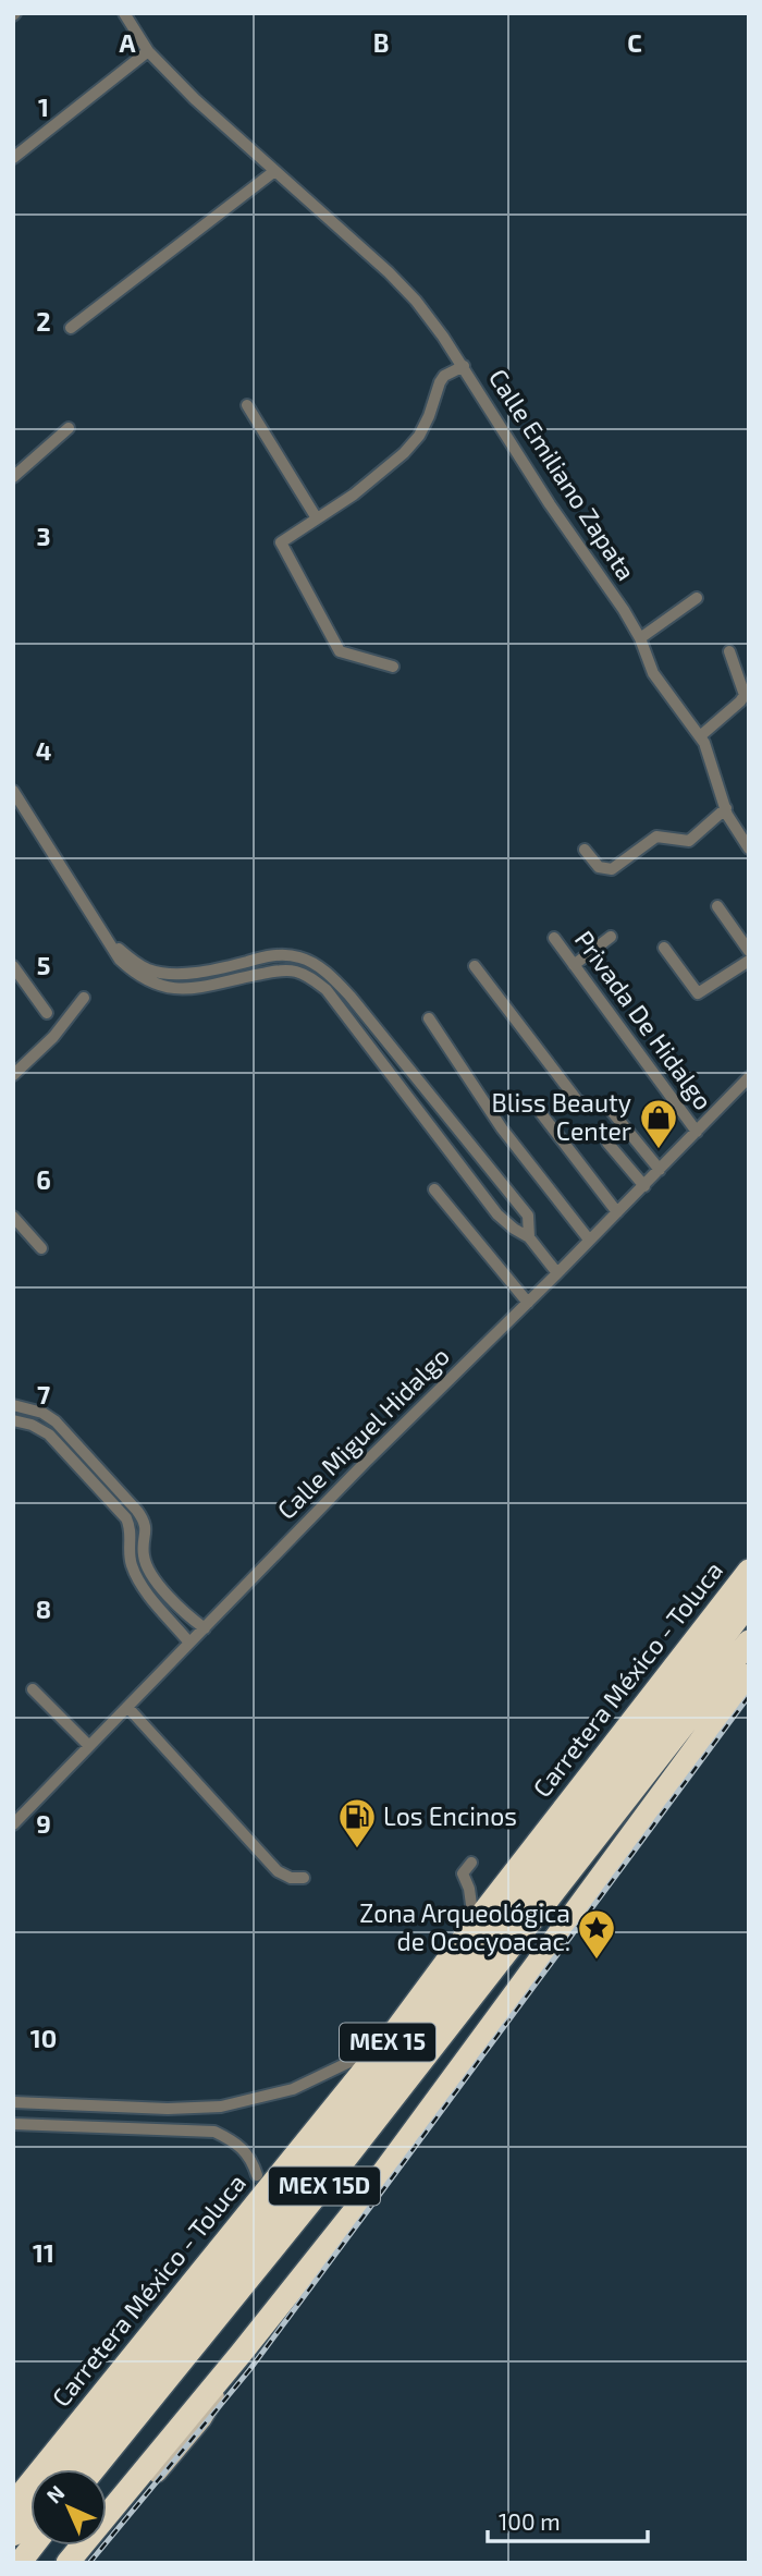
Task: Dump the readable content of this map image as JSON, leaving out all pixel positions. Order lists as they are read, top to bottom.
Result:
{
  "streets": {
    "highway": ["Carretera México - Toluca", "MEX 15", "MEX 15D"],
    "street": ["Calle Emiliano Zapata", "Privada De Hidalgo", "Calle Miguel Hidalgo"]
  },
  "crossings": [
    ["Privada De Hidalgo", "Calle Miguel Hidalgo"]
  ],
  "places": {
    "shop": ["Bliss Beauty Center"],
    "fuel station": ["Los Encinos"],
    "place": ["Zona Arqueológica de Ococyoacac."]
  },
  "scale_bar": "100 m",
  "north": "top left",
  "grid": {
    "columns": ["A", "B", "C"],
    "rows": [
      "1",
      "2",
      "3",
      "4",
      "5",
      "6",
      "7",
      "8",
      "9",
      "10",
      "11"
    ]
  }
}
